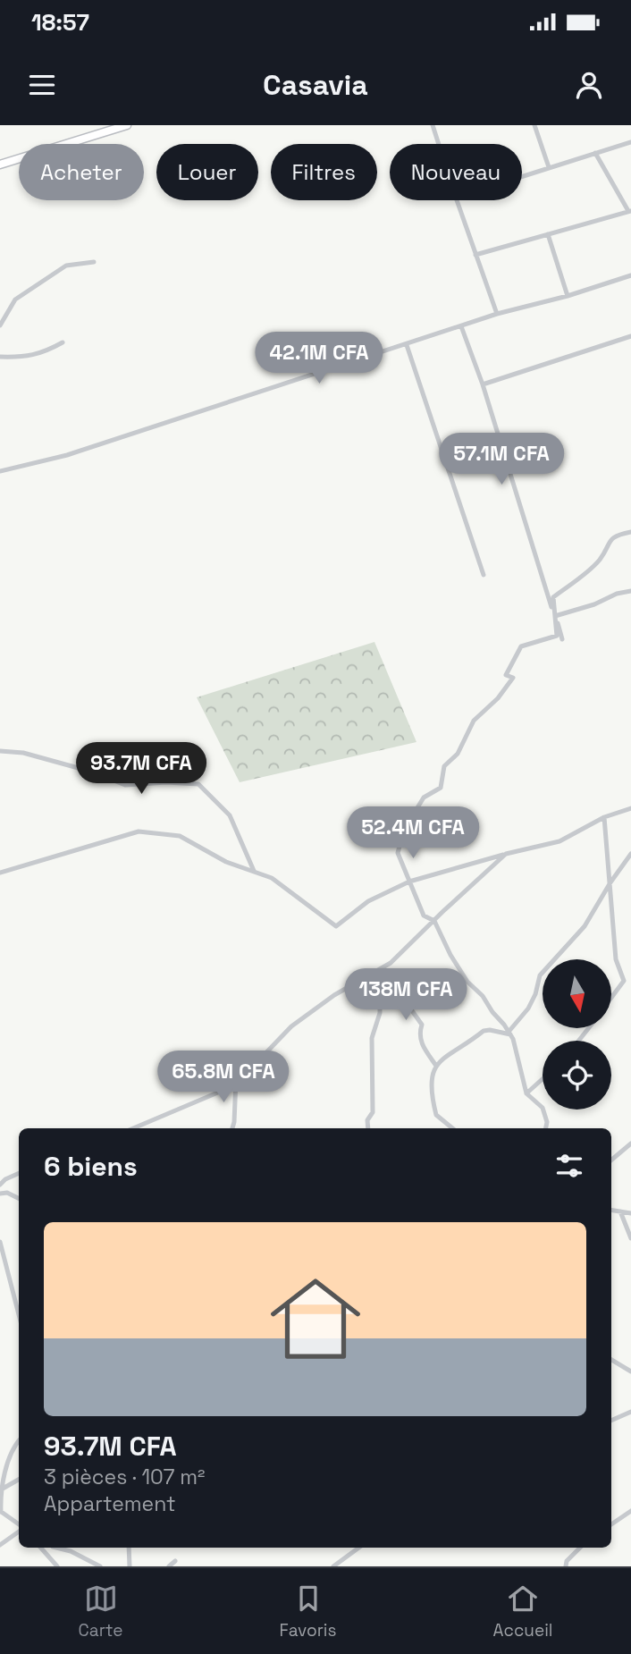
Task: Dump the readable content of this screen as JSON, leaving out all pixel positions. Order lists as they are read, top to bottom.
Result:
{
  "north": "bottom",
  "page": {
    "status": "18:57",
    "header": "Casavia",
    "chip": [
      "Acheter",
      "Louer",
      "Filtres",
      "Nouveau"
    ],
    "price": [
      "42.1M CFA",
      "57.1M CFA",
      "93.7M CFA",
      "52.4M CFA",
      "138M CFA",
      "65.8M CFA"
    ],
    "heading": "6 biens",
    "list": [
      {
        "name": "93.7M CFA",
        "note": "3 pièces · 107 m² · Appartement"
      }
    ],
    "tabs": ["Carte", "Favoris", "Accueil"]
  }
}
